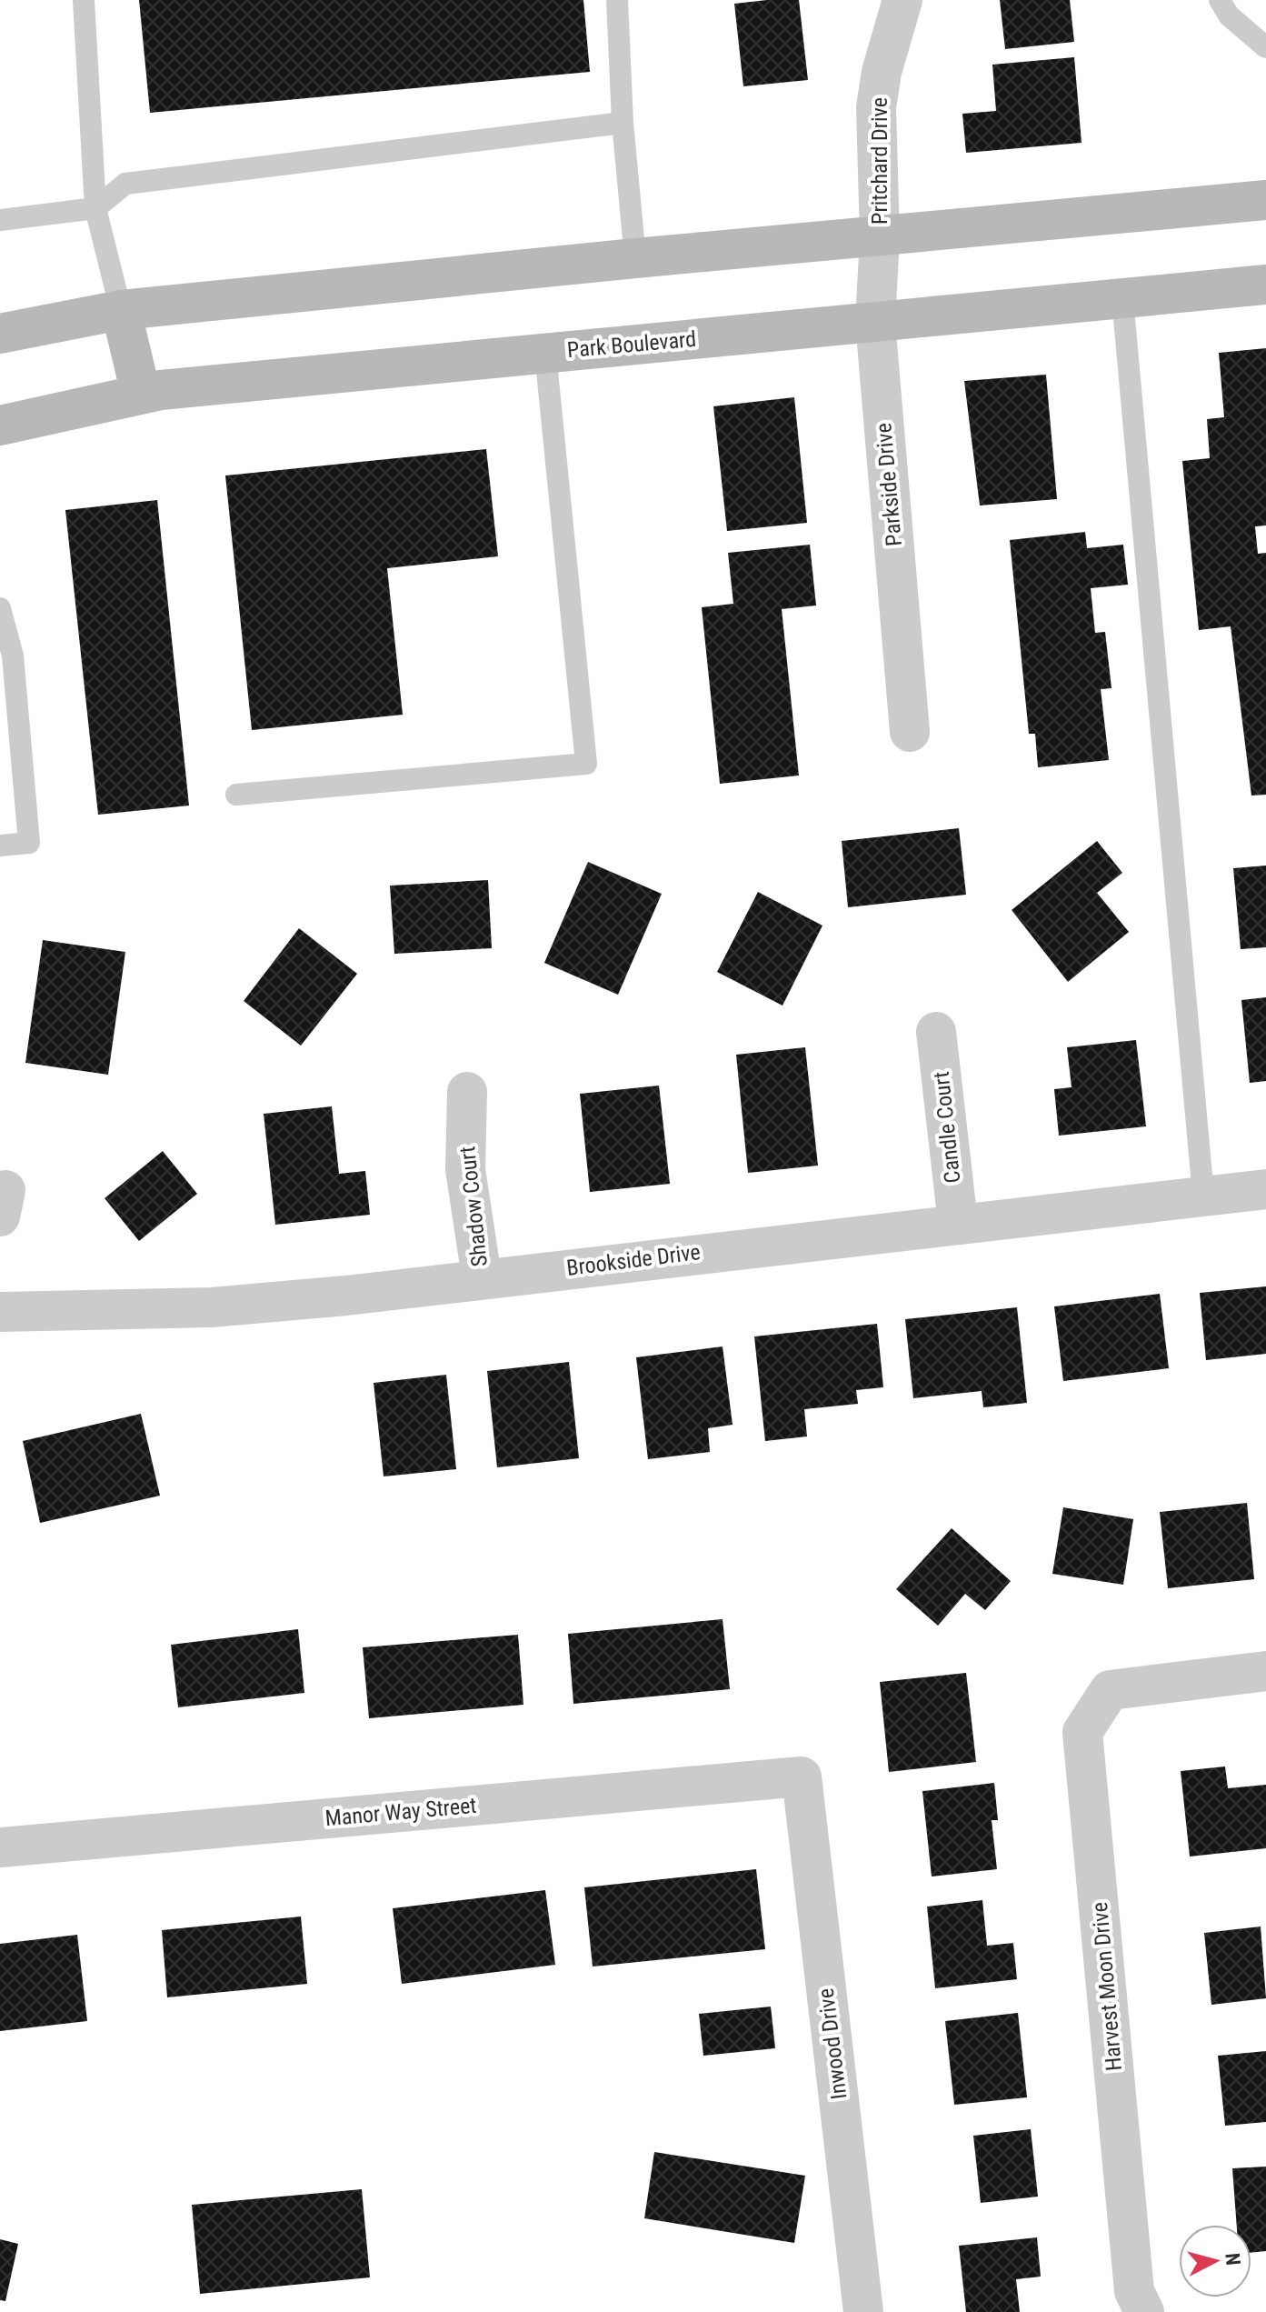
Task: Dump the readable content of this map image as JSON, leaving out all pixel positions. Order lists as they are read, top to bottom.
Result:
{
  "streets": {
    "main road": ["Park Boulevard"],
    "street": [
      "Pritchard Drive",
      "Parkside Drive",
      "Candle Court",
      "Shadow Court",
      "Brookside Drive",
      "Manor Way Street",
      "Harvest Moon Drive",
      "Inwood Drive"
    ]
  },
  "crossings": [
    ["Pritchard Drive", "Parkside Drive"],
    ["Park Boulevard", "Parkside Drive"],
    ["Candle Court", "Brookside Drive"],
    ["Shadow Court", "Brookside Drive"],
    ["Manor Way Street", "Inwood Drive"]
  ],
  "north": "right"
}
